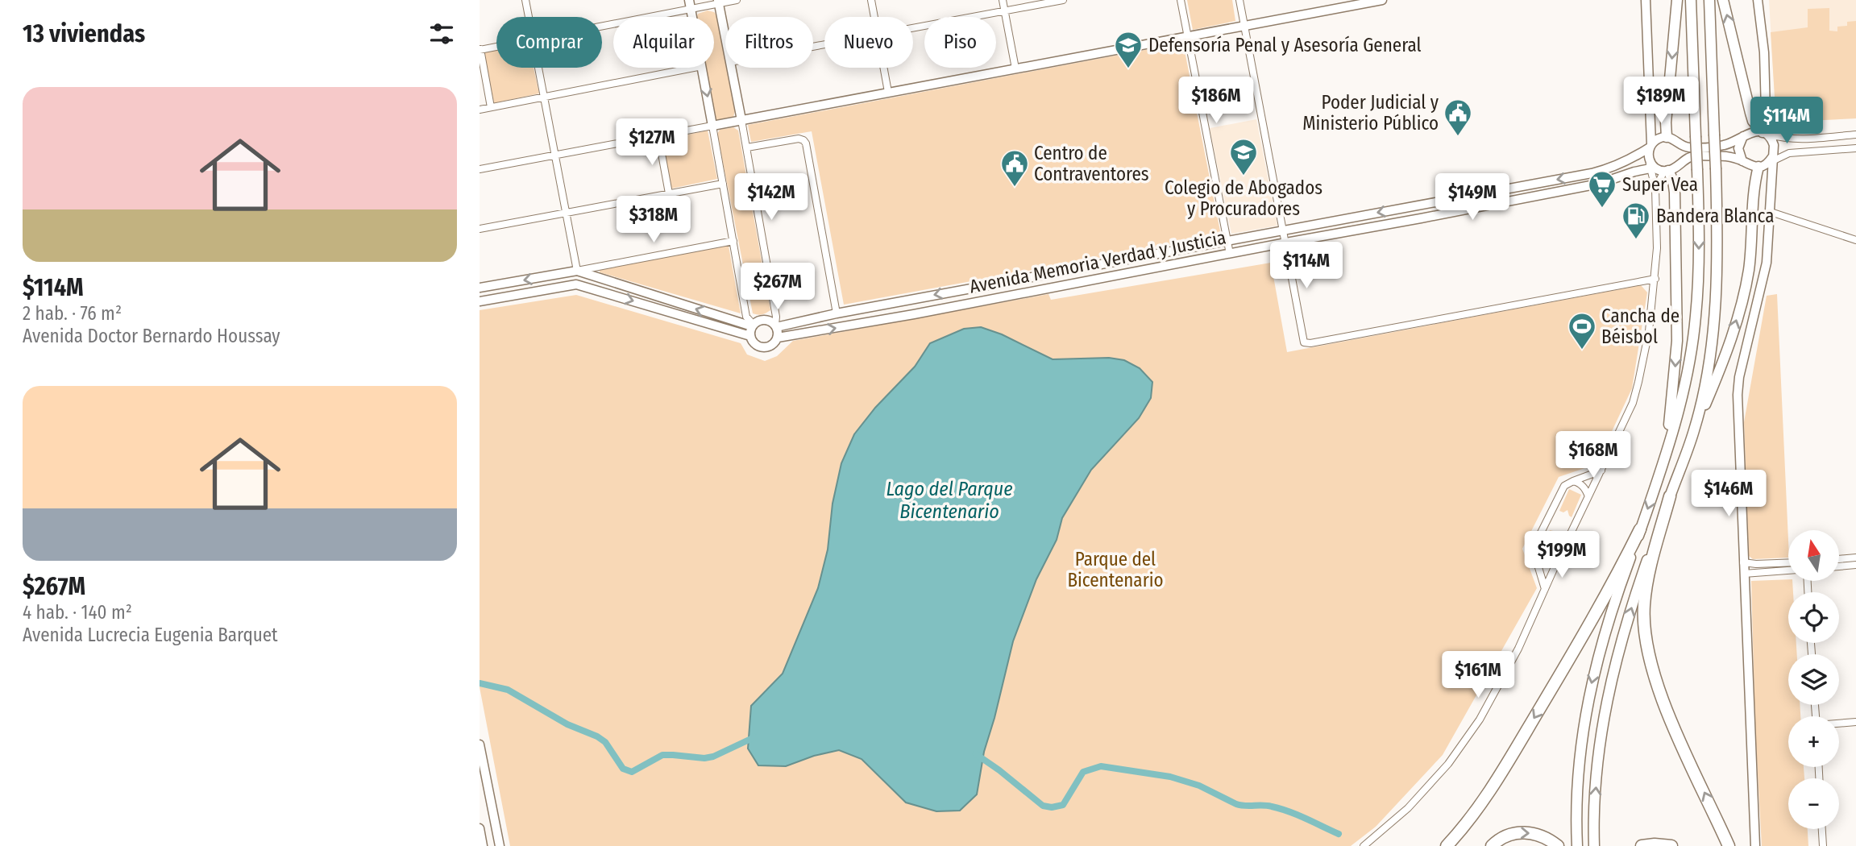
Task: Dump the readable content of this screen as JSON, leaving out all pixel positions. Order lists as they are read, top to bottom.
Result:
{
  "streets": {
    "street": ["Avenida Memoria Verdad y Justicia"]
  },
  "water": ["Lago del Parque Bicentenario"],
  "parks": ["Parque del Bicentenario"],
  "places": {
    "school or university": ["Defensoría Penal y Asesoría General", "Colegio de Abogados y Procuradores"],
    "public building": ["Poder Judicial y Ministerio Público", "Centro de Contraventores"],
    "supermarket": ["Super Vea"],
    "fuel station": ["Bandera Blanca"],
    "sports": ["Cancha de Béisbol"]
  },
  "north": "top",
  "page": {
    "heading": "13 viviendas",
    "chip": [
      "Comprar",
      "Alquilar",
      "Filtros",
      "Nuevo",
      "Piso"
    ],
    "list": [
      {
        "name": "$114M",
        "note": "2 hab. · 76 m² · Avenida Doctor Bernardo Houssay"
      },
      {
        "name": "$267M",
        "note": "4 hab. · 140 m² · Avenida Lucrecia Eugenia Barquet"
      }
    ],
    "price": [
      "$186M",
      "$189M",
      "$114M",
      "$127M",
      "$142M",
      "$149M",
      "$318M",
      "$114M",
      "$267M",
      "$168M",
      "$146M",
      "$199M",
      "$161M"
    ],
    "map_buttons": ["+", "−"]
  }
}
